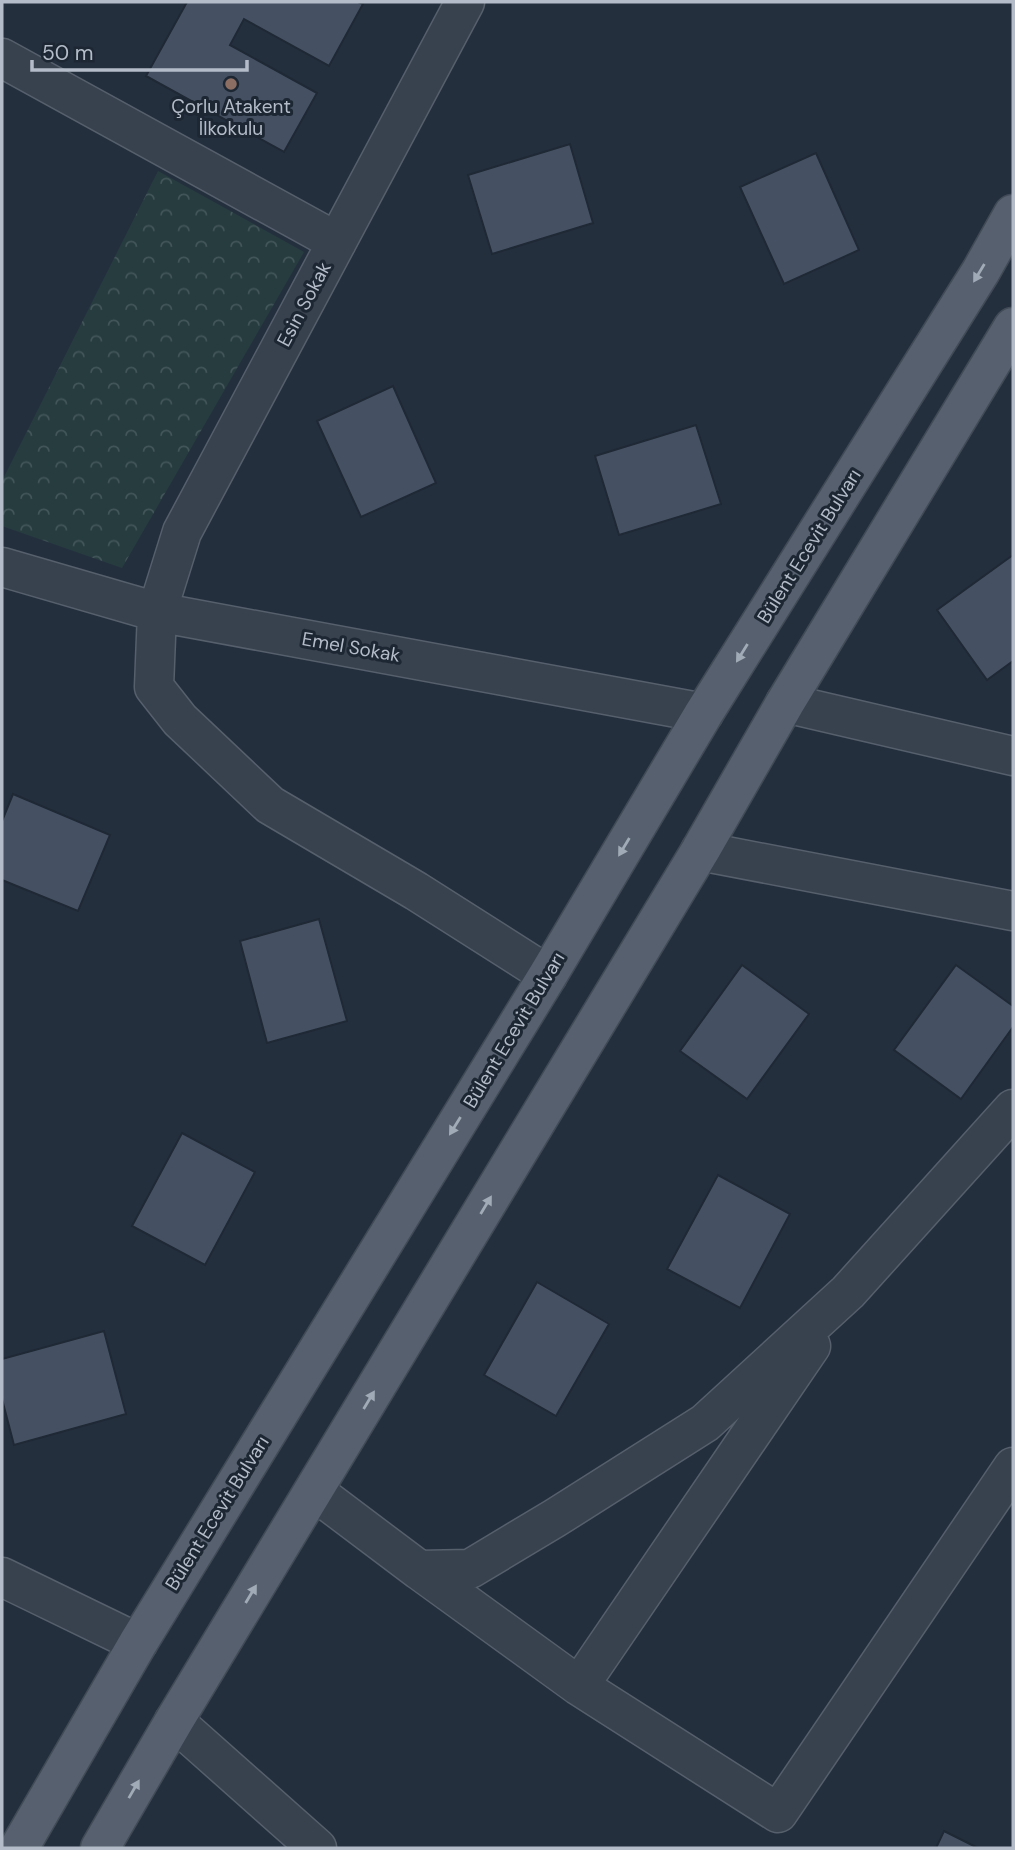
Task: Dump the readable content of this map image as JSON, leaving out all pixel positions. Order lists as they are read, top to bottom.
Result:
{
  "streets": {
    "main road": ["Bülent Ecevit Bulvarı"],
    "street": ["Esin Sokak", "Emel Sokak"]
  },
  "crossings": [
    ["Esin Sokak", "Bülent Ecevit Bulvarı"],
    ["Esin Sokak", "Emel Sokak"],
    ["Bülent Ecevit Bulvarı", "Emel Sokak"]
  ],
  "places": ["Çorlu Atakent İlkokulu"],
  "scale_bar": "50 m"
}
